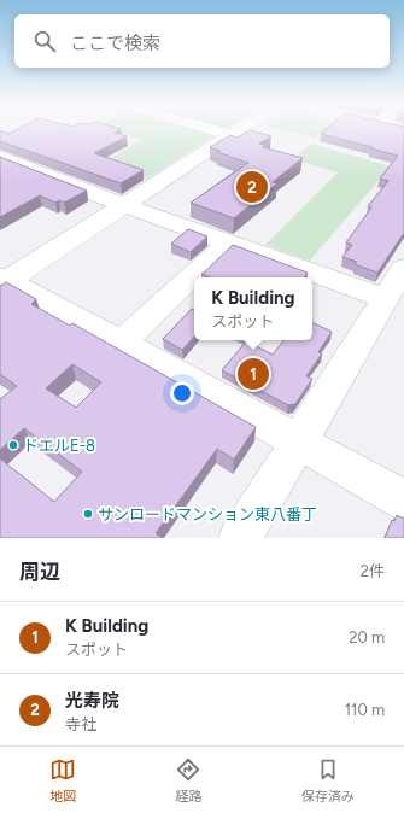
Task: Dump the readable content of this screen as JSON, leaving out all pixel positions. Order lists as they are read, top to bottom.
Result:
{
  "places": ["ドエルE-8", "サンロードマンション東八番丁"],
  "page": {
    "search": "ここで検索",
    "pins": ["2", "1"],
    "popup": ["K Building", "スポット"],
    "heading": ["周辺", "2件"],
    "list": [
      {
        "mark": "1",
        "name": "K Building",
        "note": "スポット",
        "value": "20 m"
      },
      {
        "mark": "2",
        "name": "光寿院",
        "note": "寺社",
        "value": "110 m"
      }
    ],
    "nav": ["地図", "経路", "保存済み"]
  }
}
